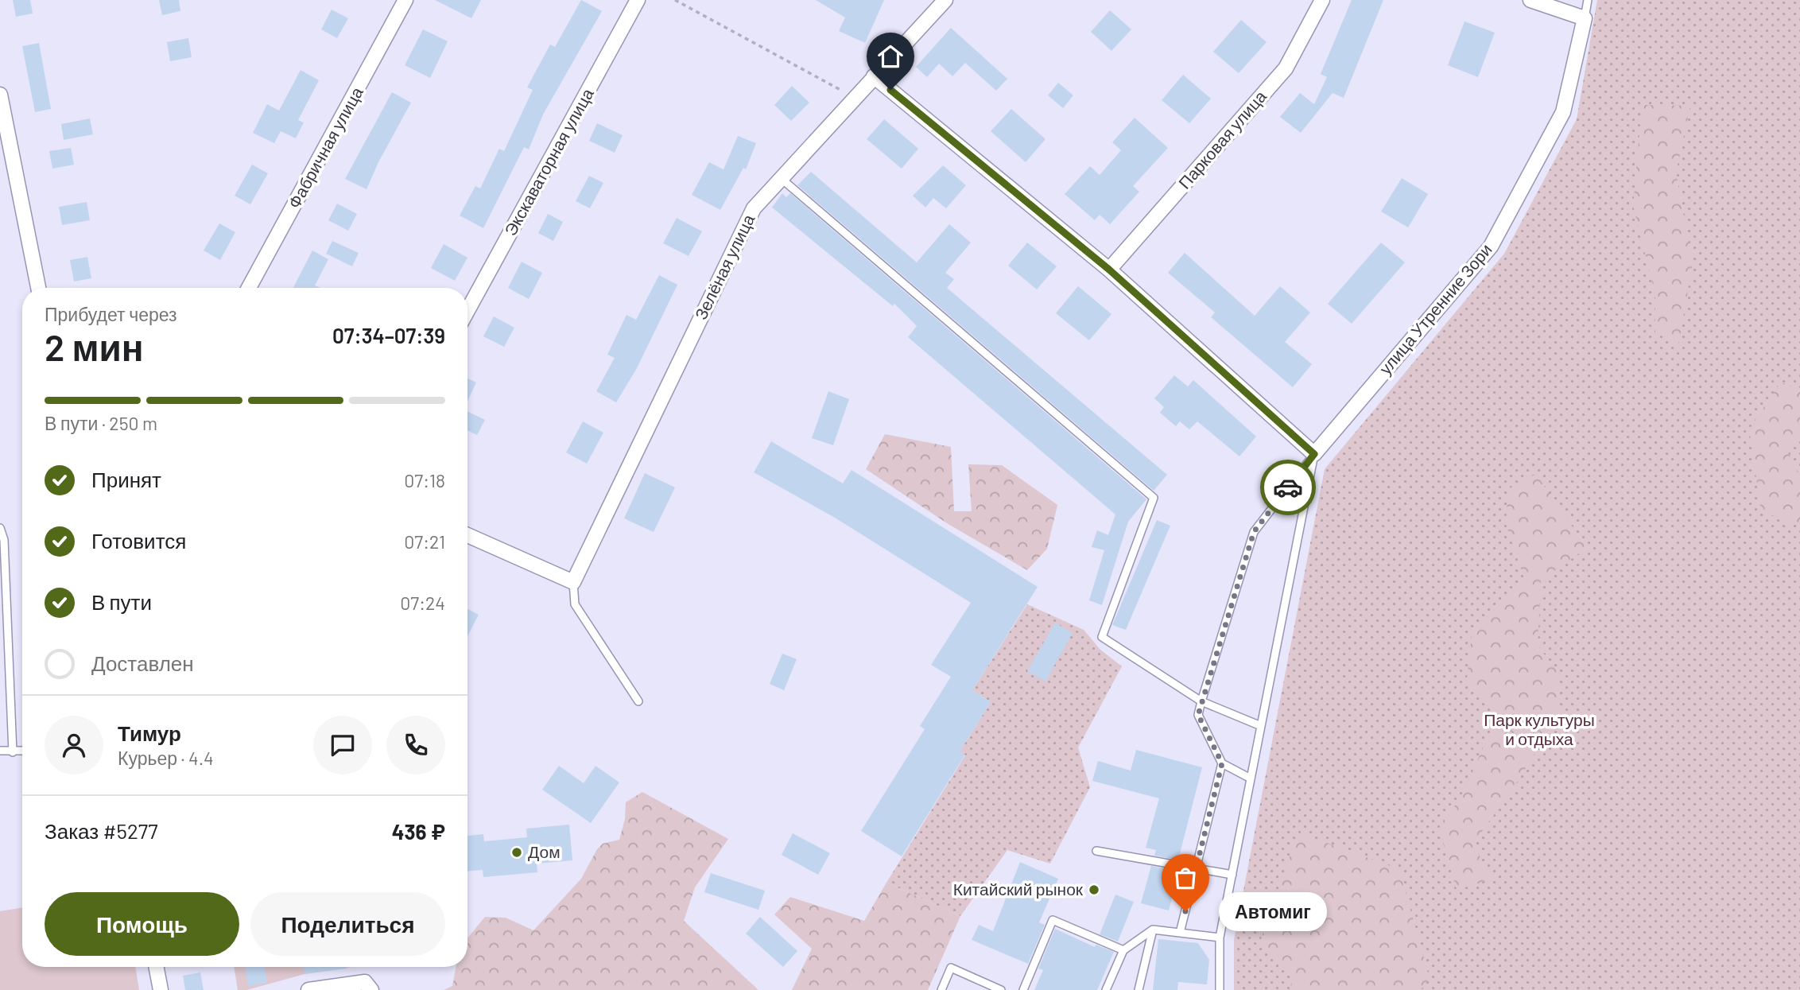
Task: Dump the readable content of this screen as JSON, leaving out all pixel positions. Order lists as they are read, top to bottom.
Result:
{
  "streets": {
    "street": [
      "Парковая улица",
      "Фабричная улица",
      "Экскаваторная улица",
      "Зелёная улица",
      "улица Утренние Зори"
    ]
  },
  "parks": ["Парк культуры и отдыха"],
  "places": ["Дом", "Китайский рынок", "Автомиг"],
  "page": {
    "heading": ["2 мин", "Прибудет через", "07:34–07:39"],
    "panel": [
      "Тимур",
      "Курьер · 4.4",
      "Заказ #5277",
      "436 ₽"
    ],
    "bar": "В пути · 250 m",
    "list": [
      ["Принят", "07:18"],
      ["Готовится", "07:21"],
      ["В пути", "07:24"],
      "Доставлен"
    ],
    "buttons": ["Помощь", "Поделиться"],
    "bubble": "Автомиг"
  }
}
